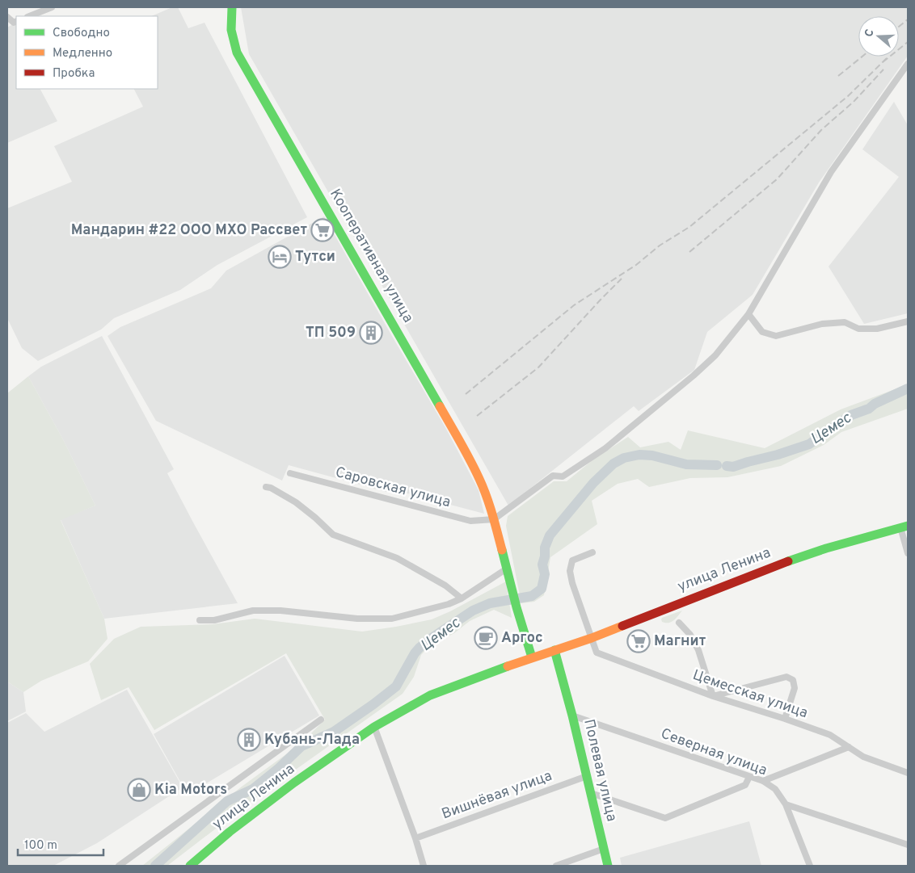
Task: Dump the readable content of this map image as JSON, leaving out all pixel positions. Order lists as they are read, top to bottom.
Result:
{
  "streets": {
    "main road": ["Кооперативная улица", "улица Ленина", "Полевая улица"],
    "street": [
      "Саровская улица",
      "Цемесская улица",
      "Северная улица",
      "Вишнёвая улица"
    ]
  },
  "crossings": [
    ["Кооперативная улица", "Саровская улица"],
    ["Кооперативная улица", "улица Ленина"],
    ["улица Ленина", "Цемесская улица"],
    ["улица Ленина", "Полевая улица"],
    ["Северная улица", "Полевая улица"],
    ["Полевая улица", "Вишнёвая улица"]
  ],
  "water": ["Цемес"],
  "places": {
    "supermarket": ["Мандарин #22 ООО МХО Рассвет", "Магнит"],
    "hotel": ["Тутси"],
    "building": ["ТП 509", "Кубань-Лада"],
    "cafe": ["Аргос"],
    "shop": ["Kia Motors"]
  },
  "legend": ["Свободно", "Медленно", "Пробка"],
  "scale_bar": "100 m",
  "north": "left"
}
